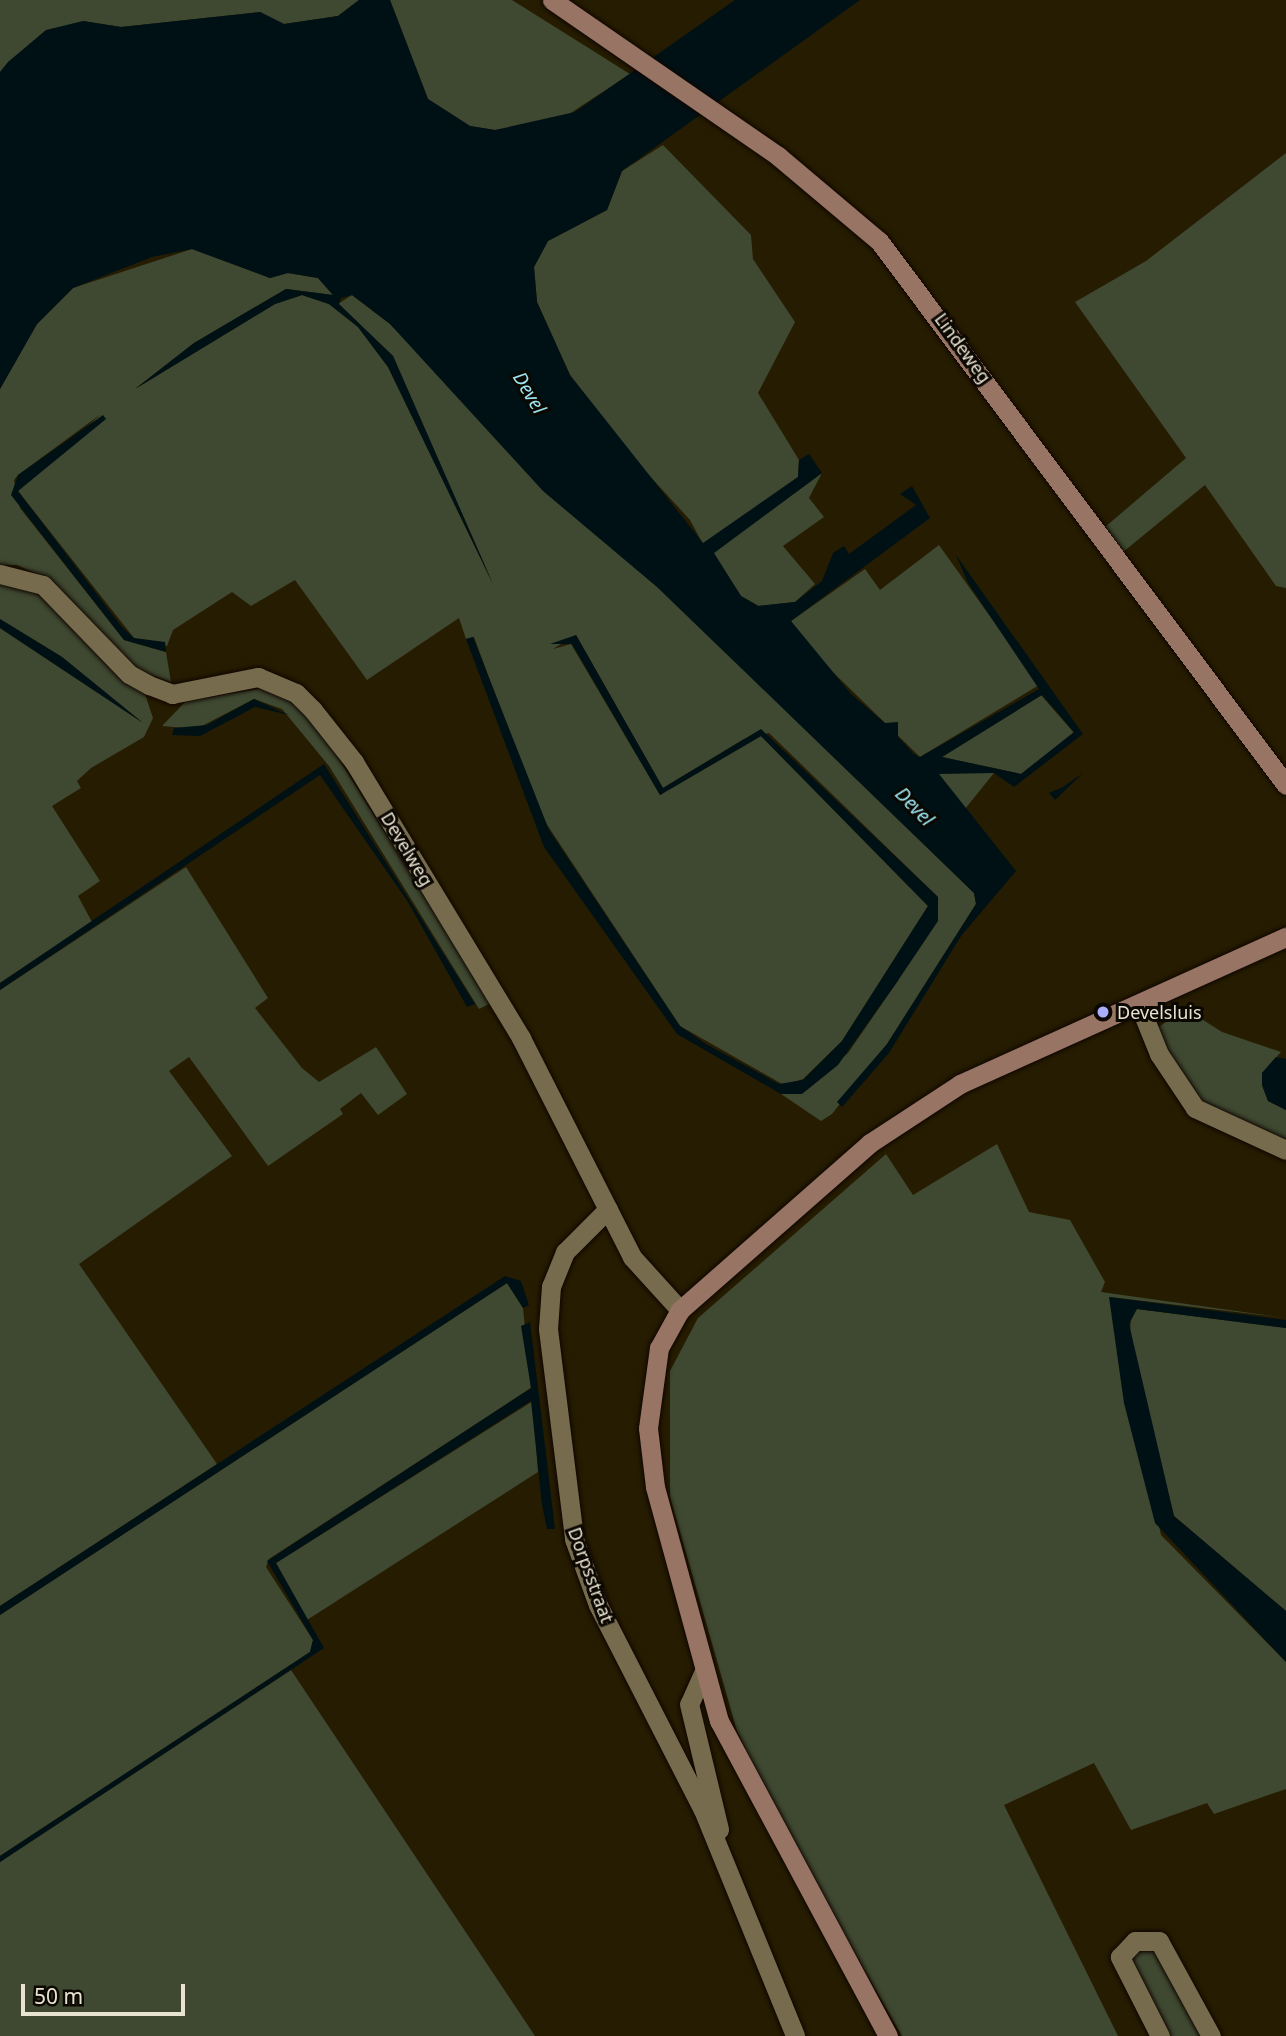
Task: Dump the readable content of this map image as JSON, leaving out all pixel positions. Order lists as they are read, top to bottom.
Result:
{
  "streets": {
    "main road": ["Lindeweg"],
    "street": ["Develweg", "Dorpsstraat"]
  },
  "crossings": [
    ["Develweg", "Dorpsstraat"]
  ],
  "water": ["Devel"],
  "places": ["Develsluis"],
  "scale_bar": "50 m"
}
